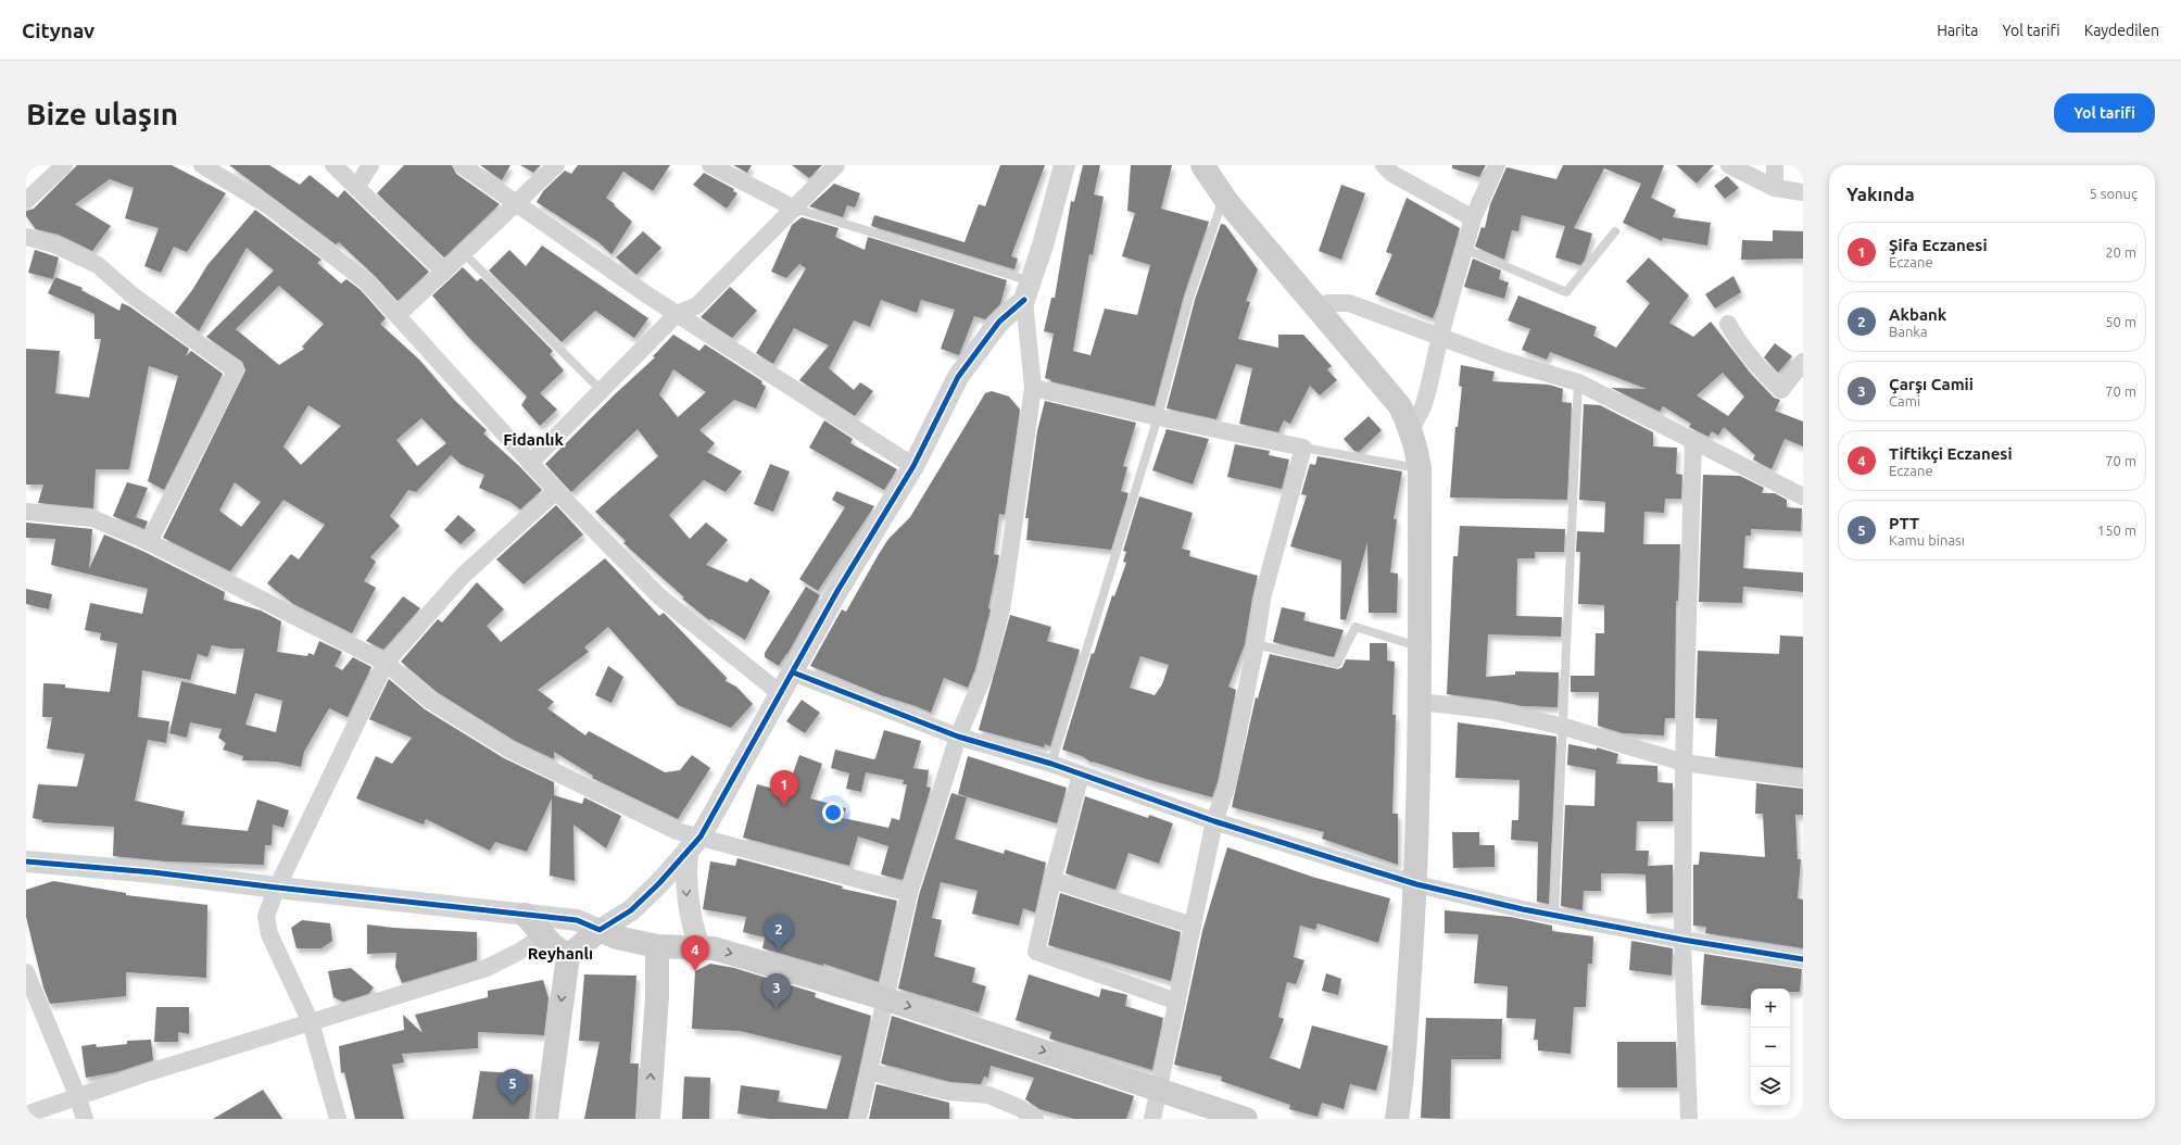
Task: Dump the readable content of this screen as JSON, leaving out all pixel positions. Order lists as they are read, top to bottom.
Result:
{
  "districts": ["Fidanlık", "Reyhanlı"],
  "page": {
    "header": "Citynav",
    "nav": ["Harita", "Yol tarifi", "Kaydedilen"],
    "buttons": "Yol tarifi",
    "title": "Bize ulaşın",
    "heading": ["Yakında", "5 sonuç"],
    "list": [
      {
        "mark": "1",
        "name": "Şifa Eczanesi",
        "note": "Eczane",
        "value": "20 m"
      },
      {
        "mark": "2",
        "name": "Akbank",
        "note": "Banka",
        "value": "50 m"
      },
      {
        "mark": "3",
        "name": "Çarşı Camii",
        "note": "Cami",
        "value": "70 m"
      },
      {
        "mark": "4",
        "name": "Tiftikçi Eczanesi",
        "note": "Eczane",
        "value": "70 m"
      },
      {
        "mark": "5",
        "name": "PTT",
        "note": "Kamu binası",
        "value": "150 m"
      }
    ],
    "pins": [
      "1",
      "2",
      "4",
      "3",
      "5"
    ],
    "map_buttons": ["+", "−"]
  }
}
